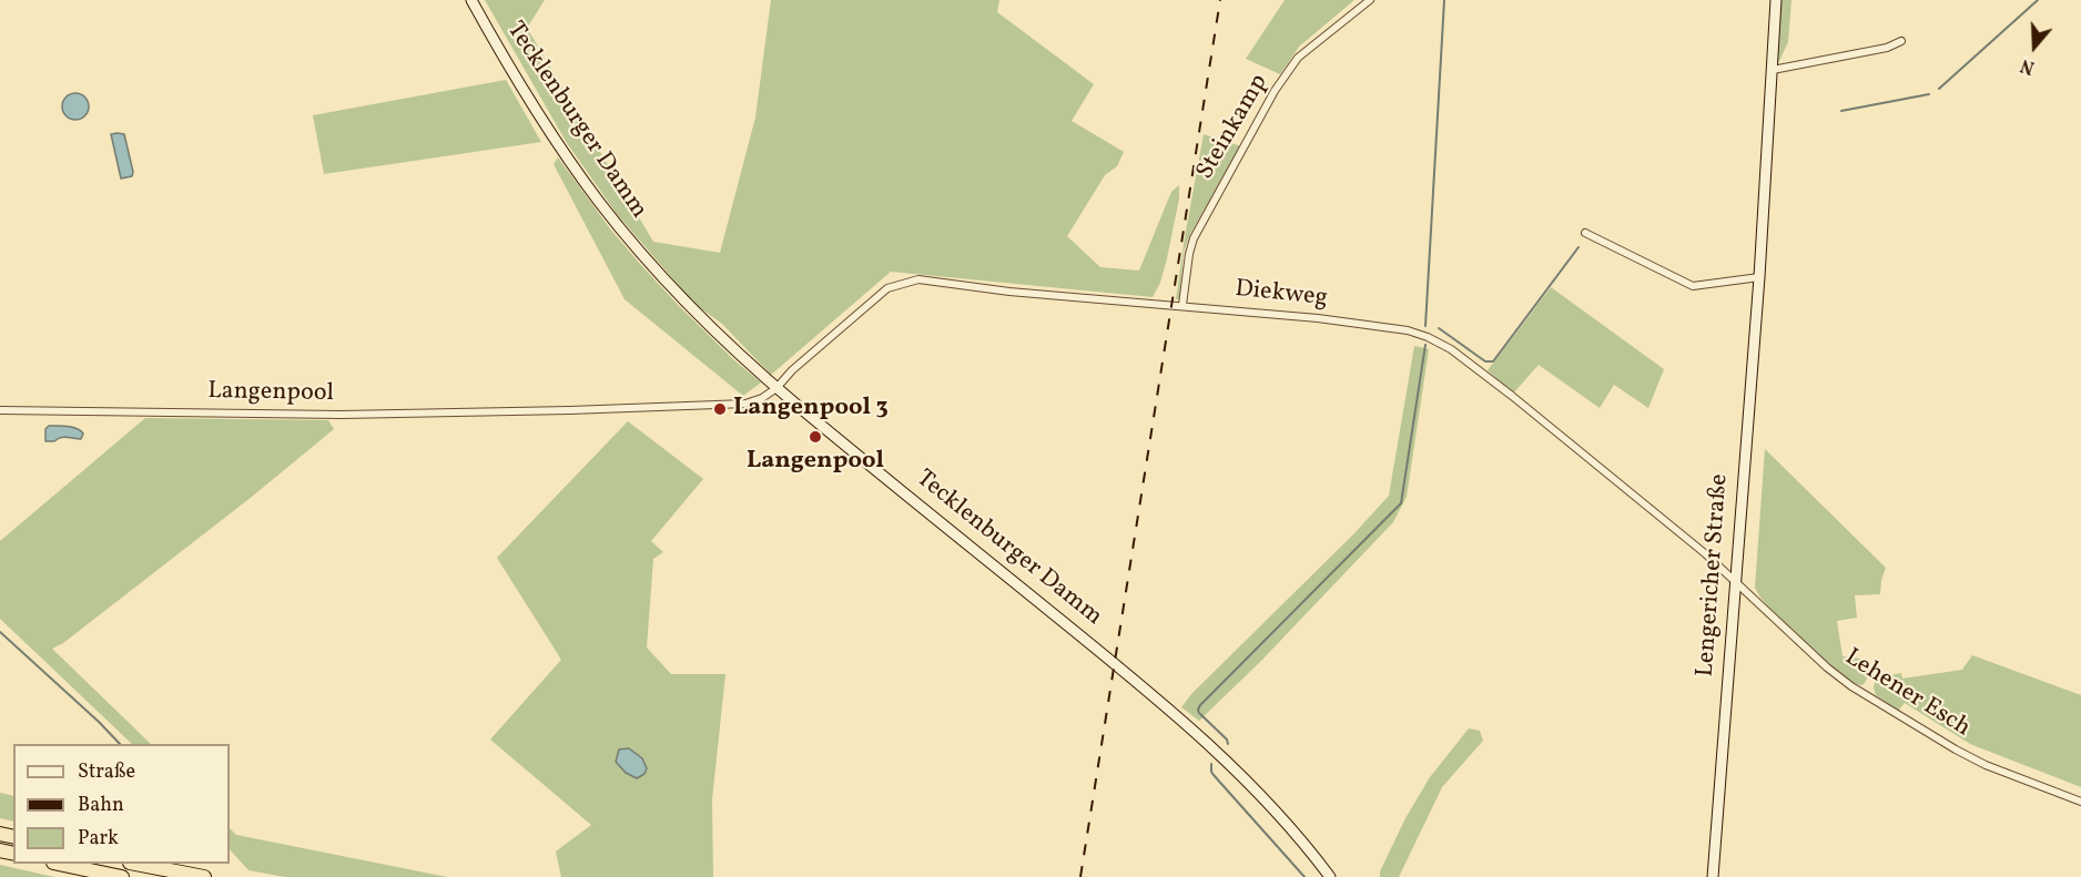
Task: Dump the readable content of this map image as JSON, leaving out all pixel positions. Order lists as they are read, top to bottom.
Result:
{
  "streets": {
    "main road": ["Tecklenburger Damm", "Lengericher Straße"],
    "street": [
      "Steinkamp",
      "Diekweg",
      "Langenpool",
      "Lehener Esch"
    ]
  },
  "crossings": [
    ["Tecklenburger Damm", "Diekweg"],
    ["Tecklenburger Damm", "Langenpool"],
    ["Steinkamp", "Diekweg"],
    ["Diekweg", "Langenpool"],
    ["Diekweg", "Lengericher Straße"],
    ["Diekweg", "Lehener Esch"],
    ["Lengericher Straße", "Lehener Esch"]
  ],
  "places": ["Langenpool 3", "Langenpool"],
  "legend": ["Straße", "Bahn", "Park"],
  "north": "bottom"
}
